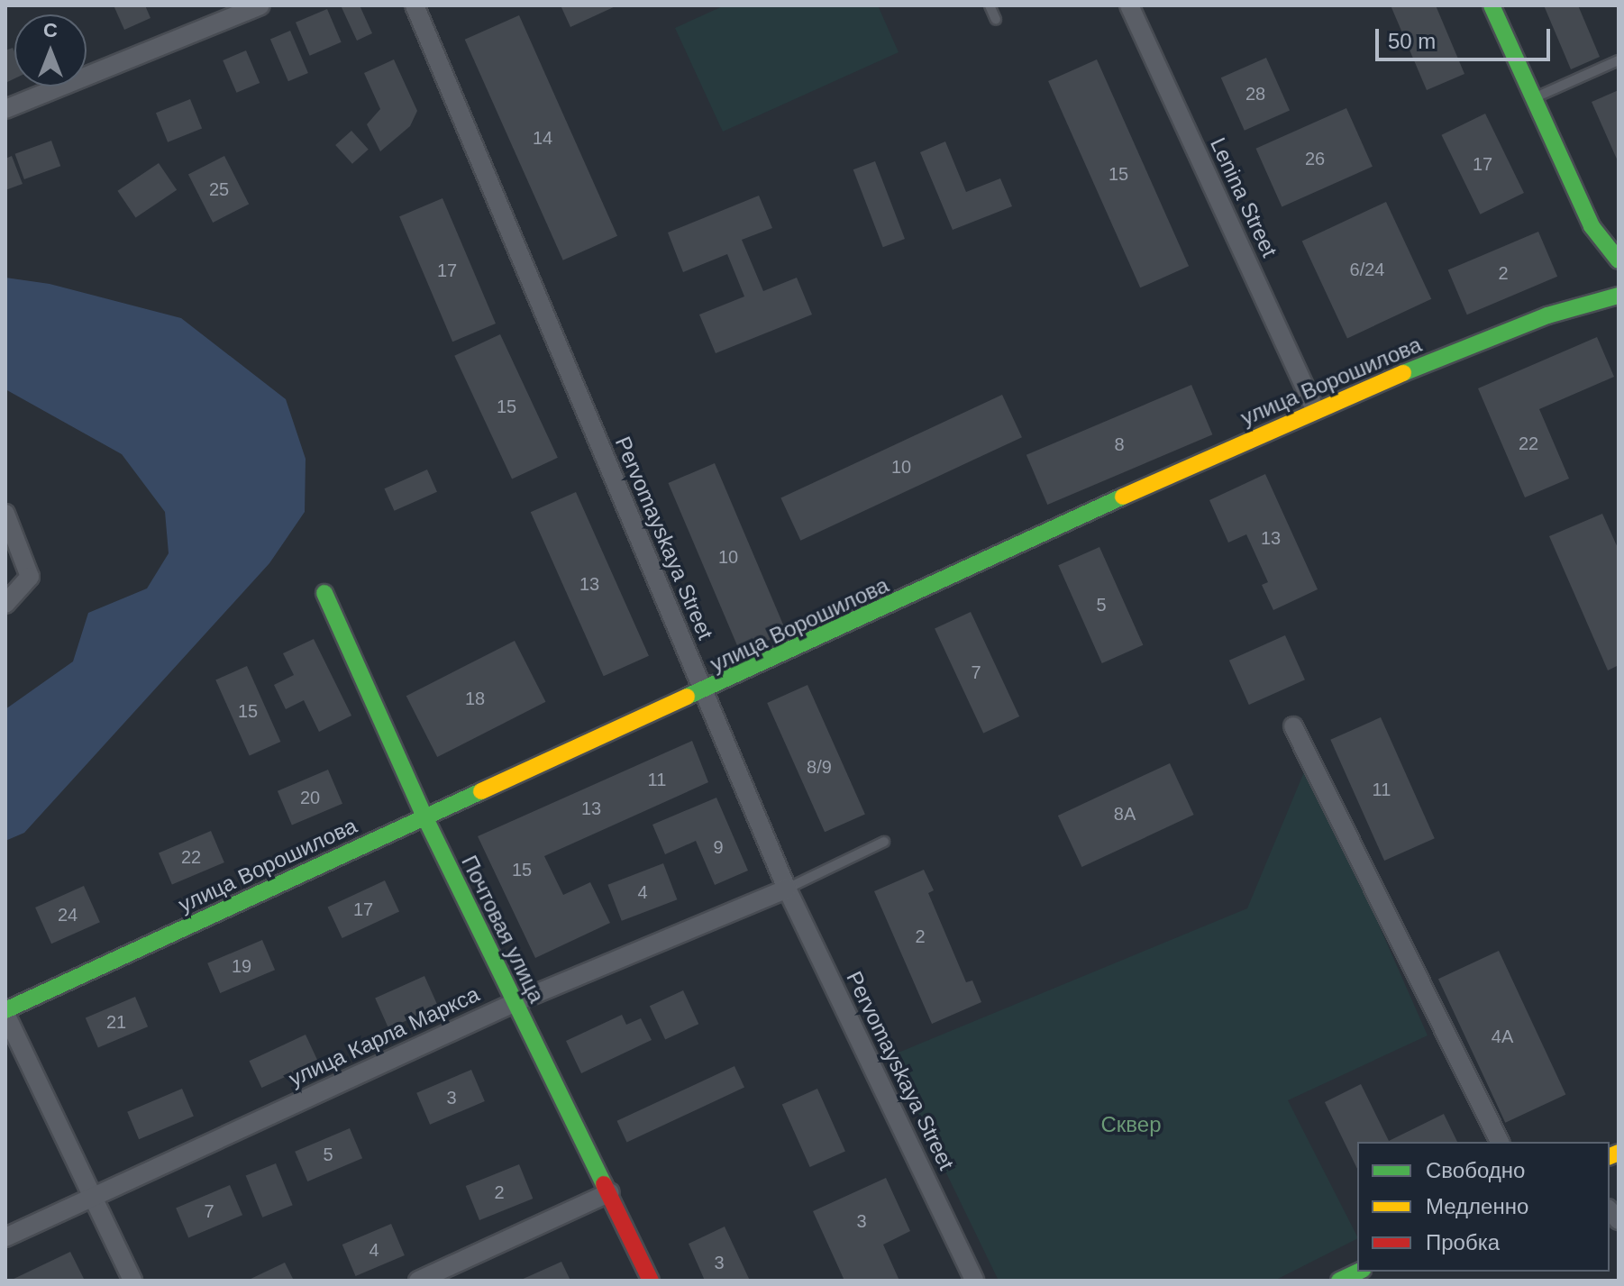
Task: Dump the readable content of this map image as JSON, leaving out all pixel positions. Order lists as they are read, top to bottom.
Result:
{
  "streets": {
    "main road": ["улица Ворошилова", "Почтовая улица"],
    "street": ["Lenina Street", "Pervomayskaya Street", "улица Карла Маркса"]
  },
  "crossings": [
    ["Lenina Street", "улица Ворошилова"],
    ["улица Ворошилова", "Pervomayskaya Street"],
    ["улица Ворошилова", "Почтовая улица"],
    ["Pervomayskaya Street", "улица Карла Маркса"],
    ["Почтовая улица", "улица Карла Маркса"]
  ],
  "parks": ["Сквер"],
  "house_numbers": [
    "28",
    "14",
    "26",
    "17",
    "15",
    "25",
    "6/24",
    "17",
    "2",
    "15",
    "22",
    "8",
    "10",
    "13",
    "10",
    "13",
    "5",
    "7",
    "18",
    "15",
    "8/9",
    "11",
    "11",
    "20",
    "13",
    "8А",
    "9",
    "22",
    "15",
    "4",
    "17",
    "24",
    "2",
    "19",
    "21",
    "4А",
    "3",
    "5",
    "2",
    "7",
    "3",
    "4",
    "3"
  ],
  "legend": ["Свободно", "Медленно", "Пробка"],
  "scale_bar": "50 m",
  "north": "top"
}
